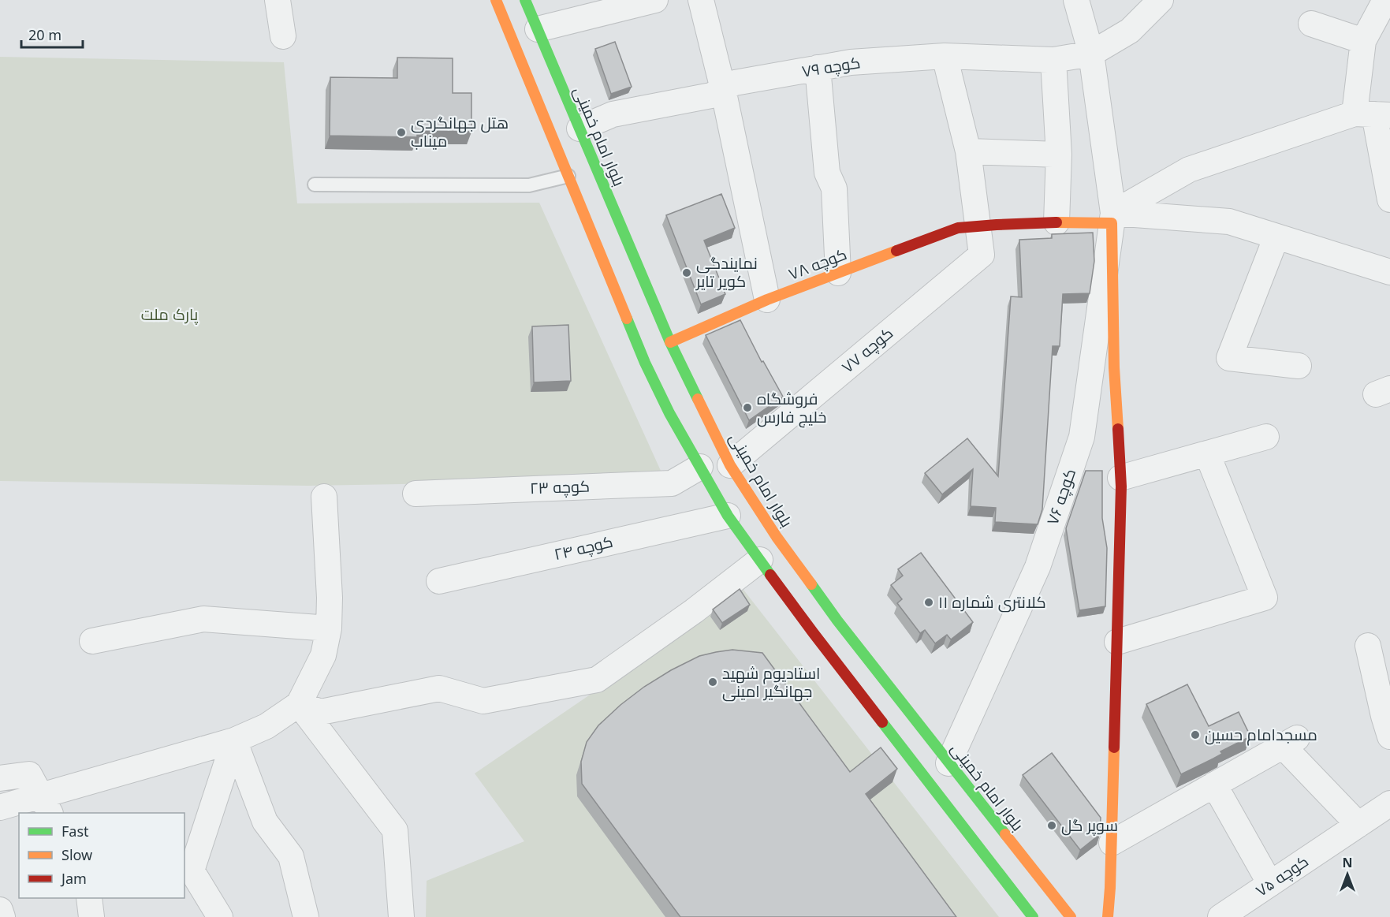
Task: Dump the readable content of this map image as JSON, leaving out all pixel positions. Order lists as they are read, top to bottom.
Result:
{
  "streets": {
    "main road": ["بلوار امام خمینی", "کوچه ۷۸"],
    "street": [
      "کوچه ۷۹",
      "کوچه ۷۷",
      "کوچه ۲۳",
      "کوچه ۷۶",
      "کوچه ۲۴",
      "کوچه ۷۵"
    ]
  },
  "crossings": [
    ["کوچه ۷۹", "بلوار امام خمینی"],
    ["کوچه ۷۹", "کوچه ۷۶"],
    ["بلوار امام خمینی", "کوچه ۷۸"],
    ["بلوار امام خمینی", "کوچه ۷۷"],
    ["بلوار امام خمینی", "کوچه ۷۶"],
    ["کوچه ۷۸", "کوچه ۷۷"],
    ["کوچه ۷۸", "کوچه ۷۶"]
  ],
  "parks": ["پارک ملت"],
  "places": [
    "هتل جهانگردی میناب",
    "نمایندگی کویر تایر",
    "فروشگاه خلیج فارس",
    "کلانتری شماره ۱۱",
    "استادیوم شهید جهانگیر امینی",
    "مسجدامام حسین",
    "سوپر گل"
  ],
  "legend": ["Fast", "Slow", "Jam"],
  "scale_bar": "20 m",
  "north": "top"
}
